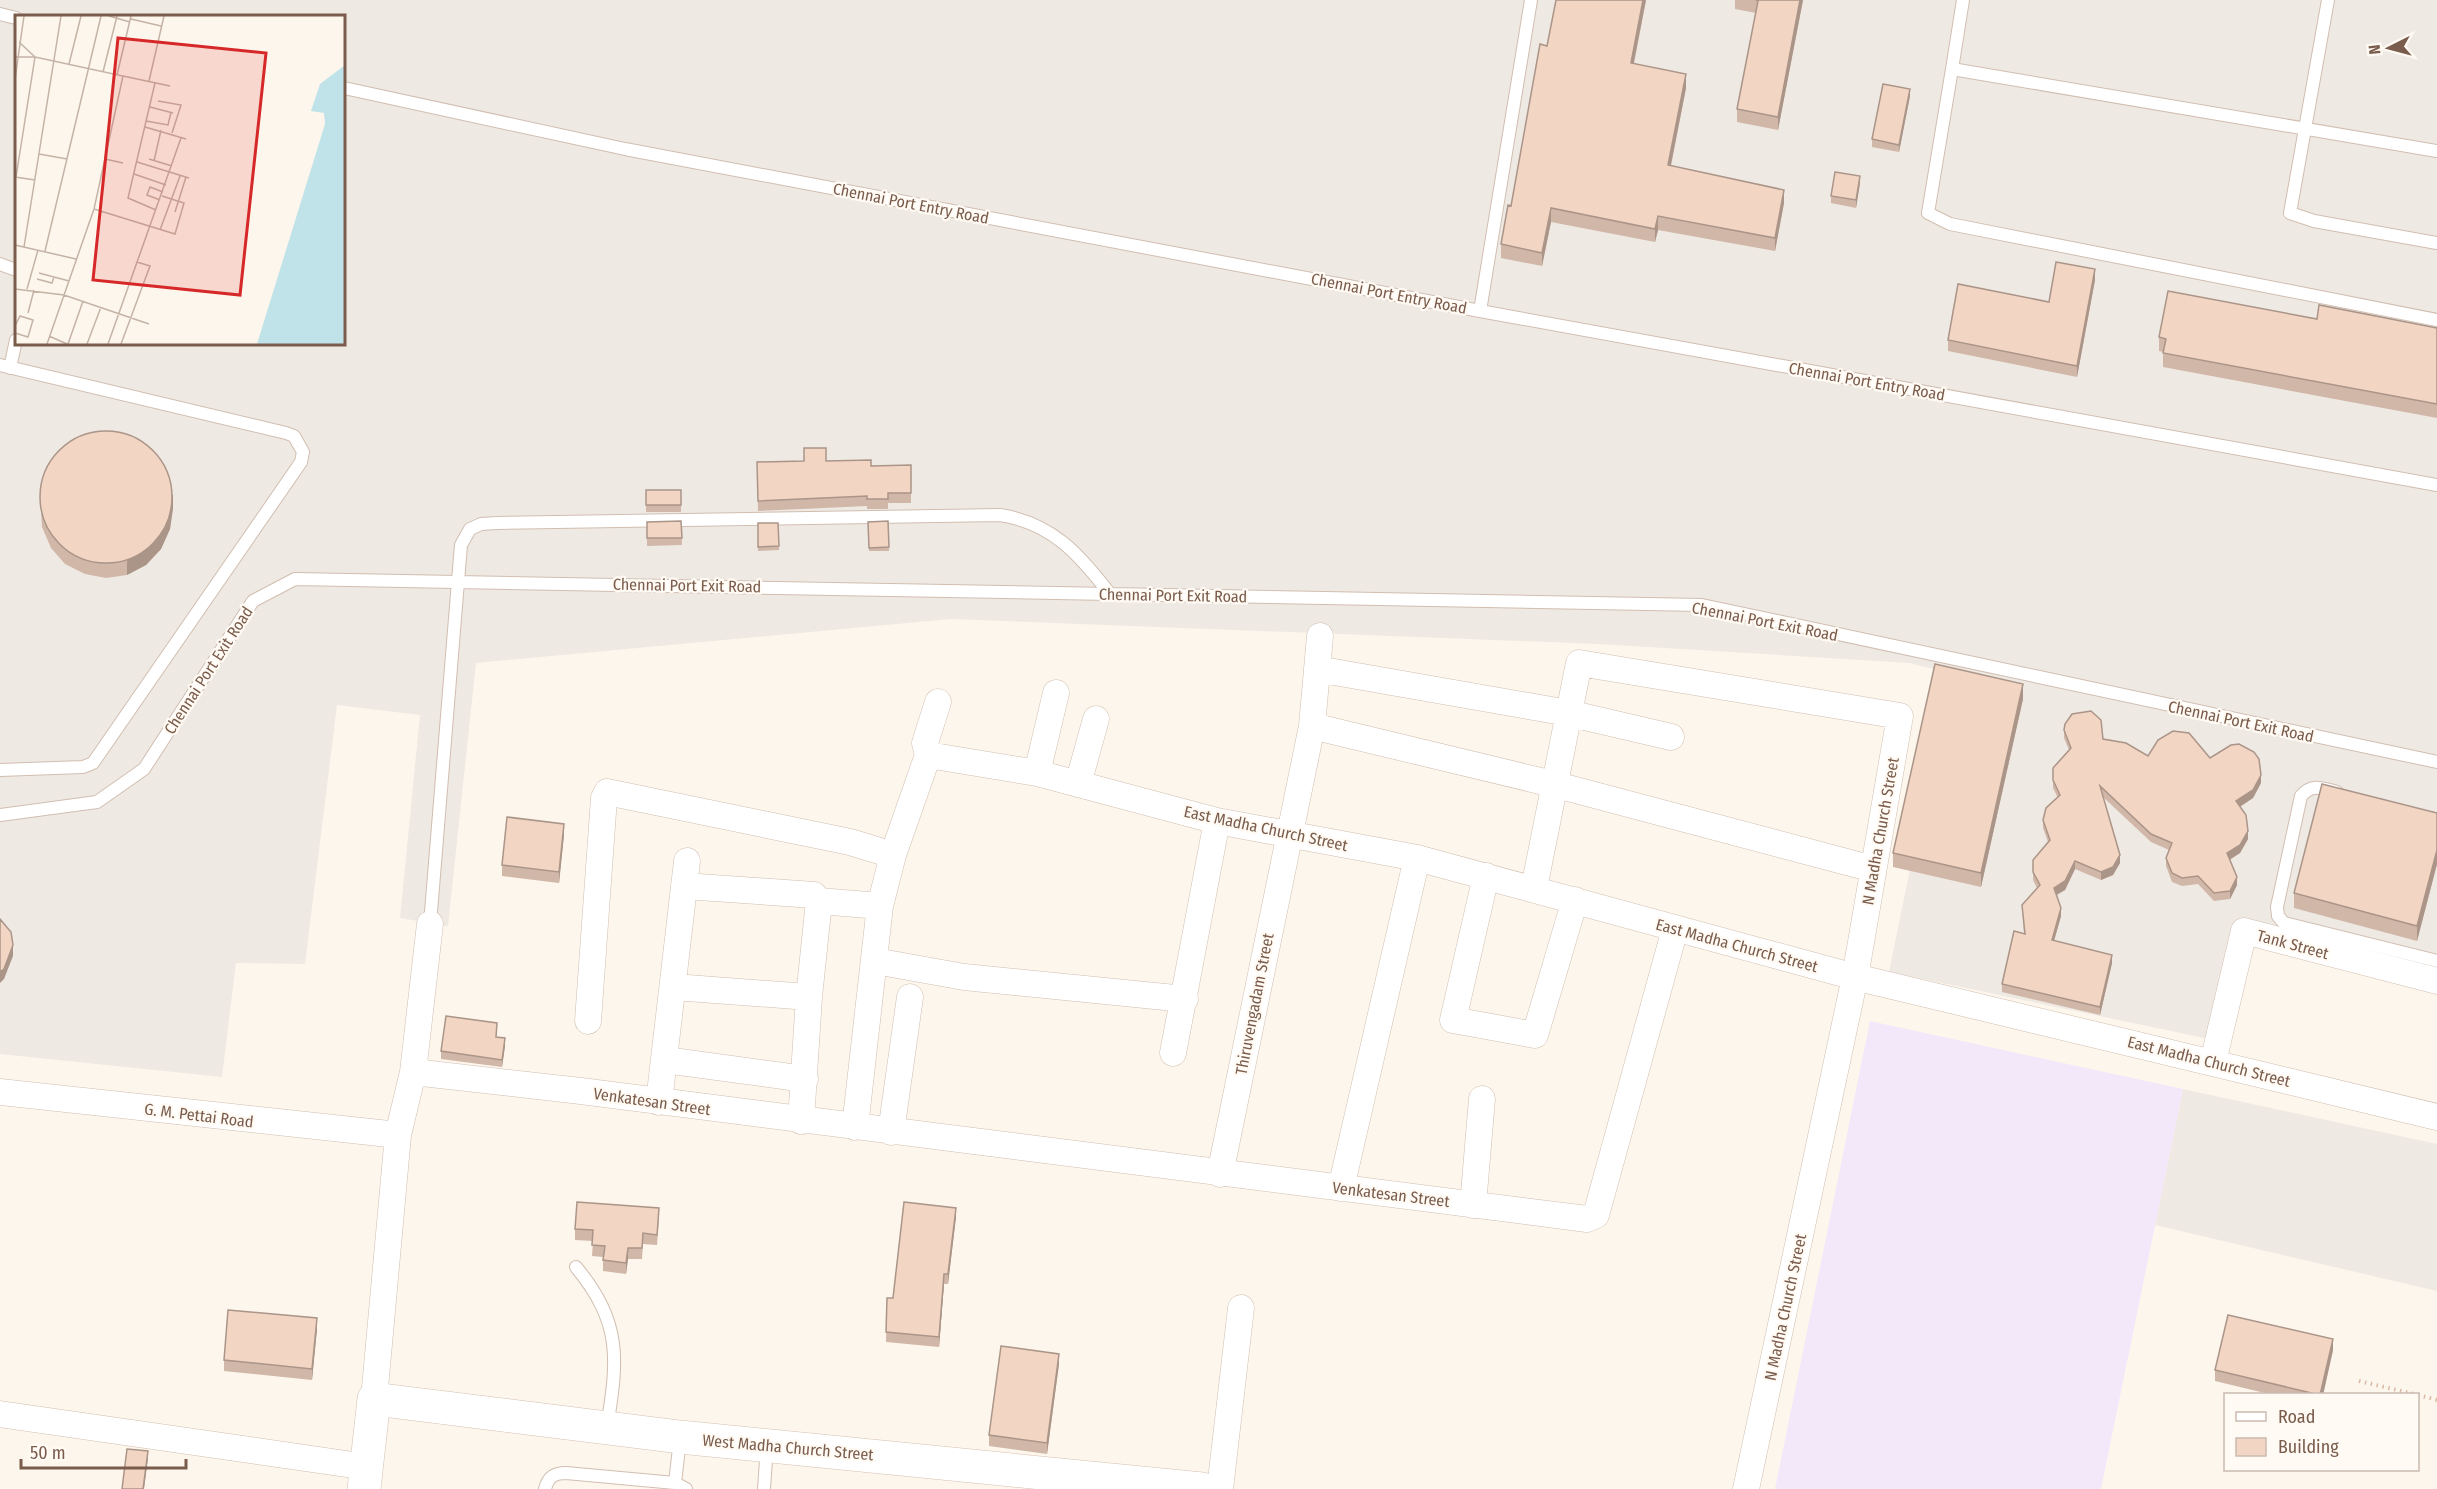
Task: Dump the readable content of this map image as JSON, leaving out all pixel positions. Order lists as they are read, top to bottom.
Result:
{
  "streets": {
    "main road": ["West Madha Church Street"],
    "street": [
      "East Madha Church Street",
      "N Madha Church Street",
      "Tank Street",
      "Thiruvengadam Street",
      "Venkatesan Street",
      "G. M. Pettai Road"
    ],
    "lane": ["Chennai Port Entry Road", "Chennai Port Exit Road"]
  },
  "crossings": [
    ["East Madha Church Street", "N Madha Church Street"],
    ["East Madha Church Street", "Tank Street"],
    ["East Madha Church Street", "Thiruvengadam Street"],
    ["East Madha Church Street", "Venkatesan Street"],
    ["Thiruvengadam Street", "Venkatesan Street"]
  ],
  "legend": ["Road", "Building"],
  "scale_bar": "50 m",
  "north": "left"
}
